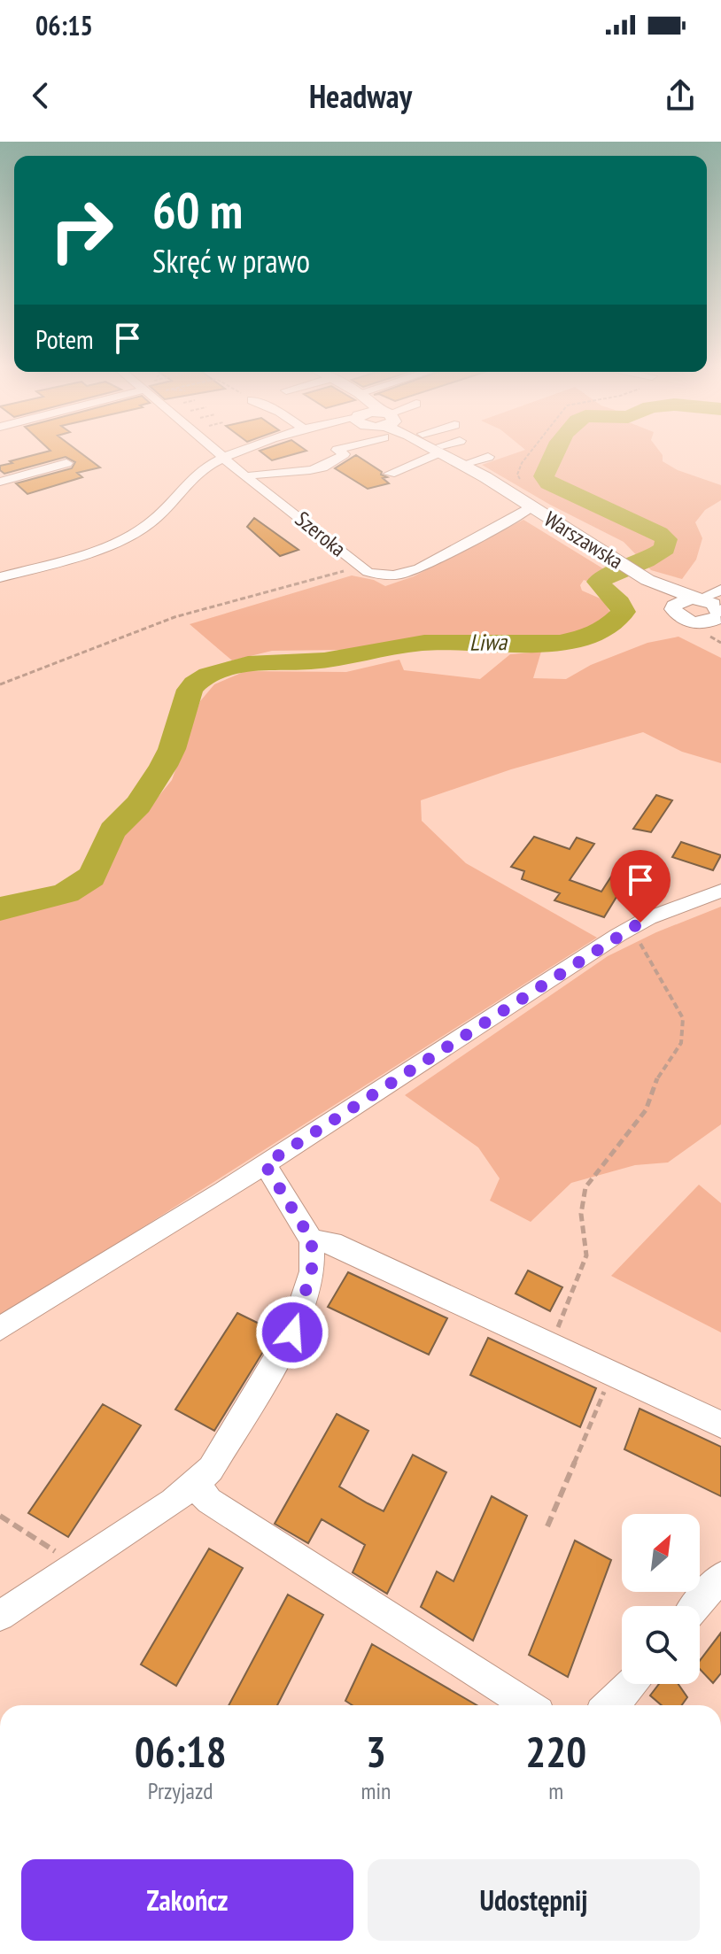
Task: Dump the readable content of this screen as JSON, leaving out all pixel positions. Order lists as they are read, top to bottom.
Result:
{
  "streets": {
    "main road": ["Warszawska"],
    "street": ["Szeroka"]
  },
  "water": ["Liwa"],
  "north": "top right",
  "page": {
    "status": "06:15",
    "header": "Headway",
    "turn": ["60 m", "Skręć w prawo"],
    "then": "Potem",
    "eta": [
      "06:18",
      "Przyjazd",
      "3",
      "min",
      "220",
      "m"
    ],
    "buttons": ["Zakończ", "Udostępnij"]
  }
}
